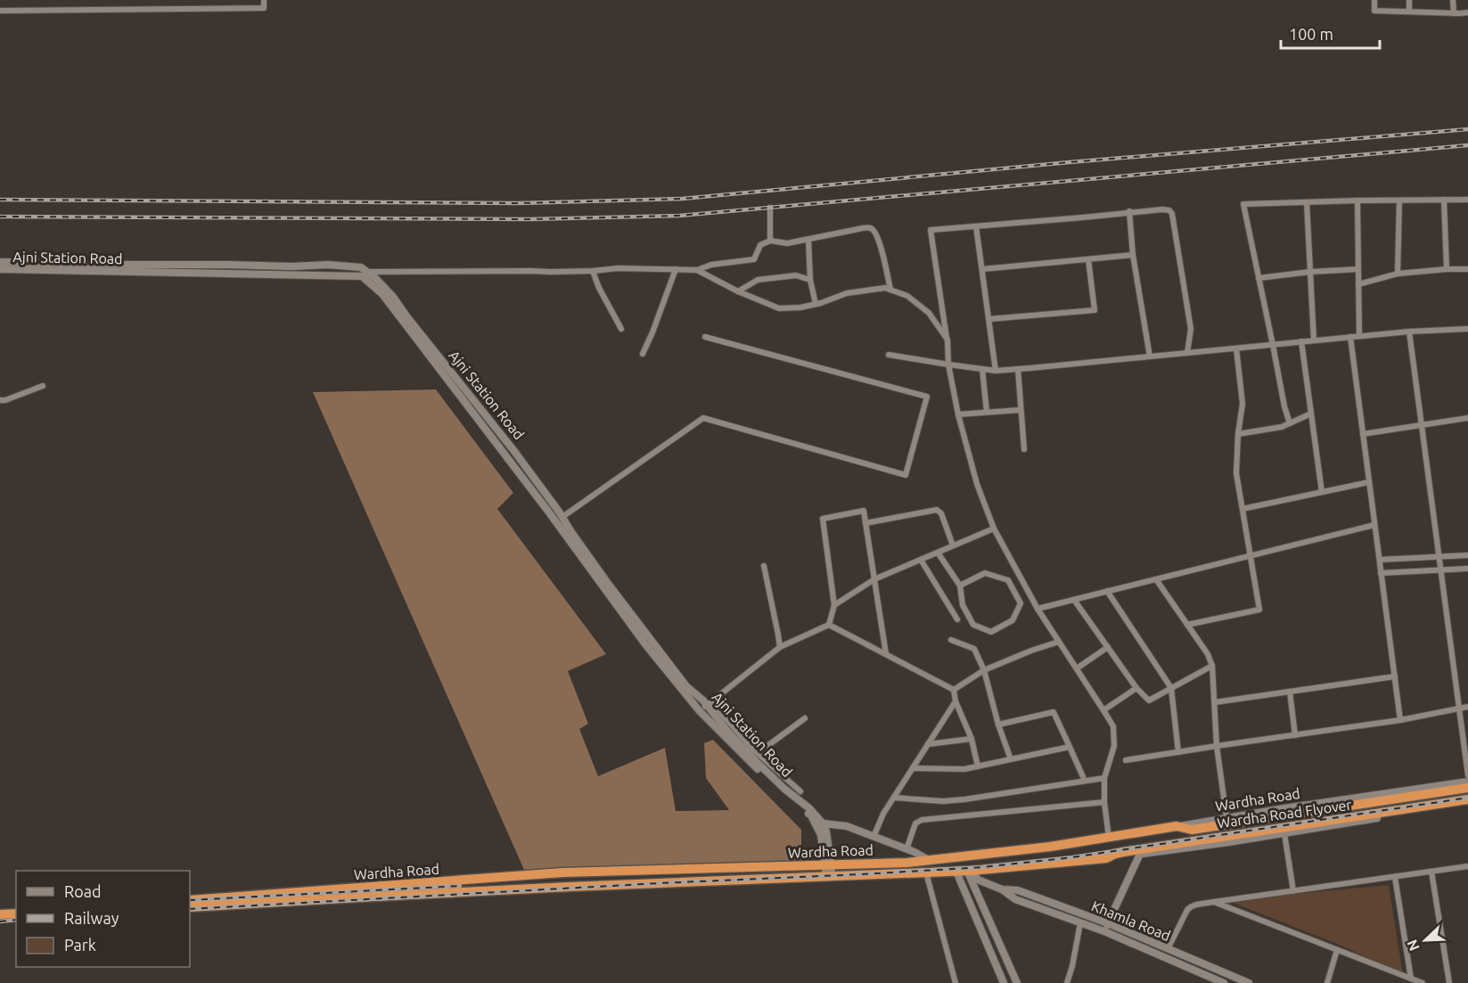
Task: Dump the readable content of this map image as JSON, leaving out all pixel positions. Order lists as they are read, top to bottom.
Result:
{
  "streets": {
    "highway": ["Wardha Road", "Wardha Road Flyover"],
    "main road": ["Ajni Station Road"],
    "street": ["Khamla Road"]
  },
  "crossings": [
    ["Wardha Road", "Wardha Road Flyover"],
    ["Wardha Road", "Khamla Road"]
  ],
  "legend": ["Road", "Railway", "Park"],
  "scale_bar": "100 m",
  "north": "bottom left"
}
